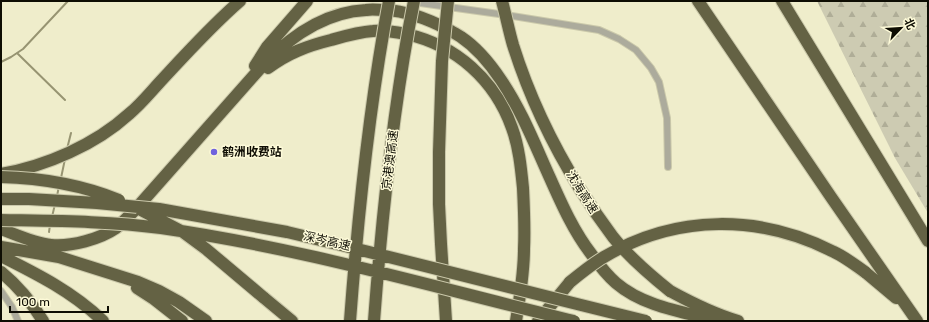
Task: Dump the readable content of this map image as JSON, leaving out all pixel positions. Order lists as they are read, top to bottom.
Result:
{
  "streets": {
    "highway": ["京港澳高速", "沈海高速", "深岑高速"]
  },
  "places": ["鹤洲收费站"],
  "scale_bar": "100 m",
  "north": "top right"
}
